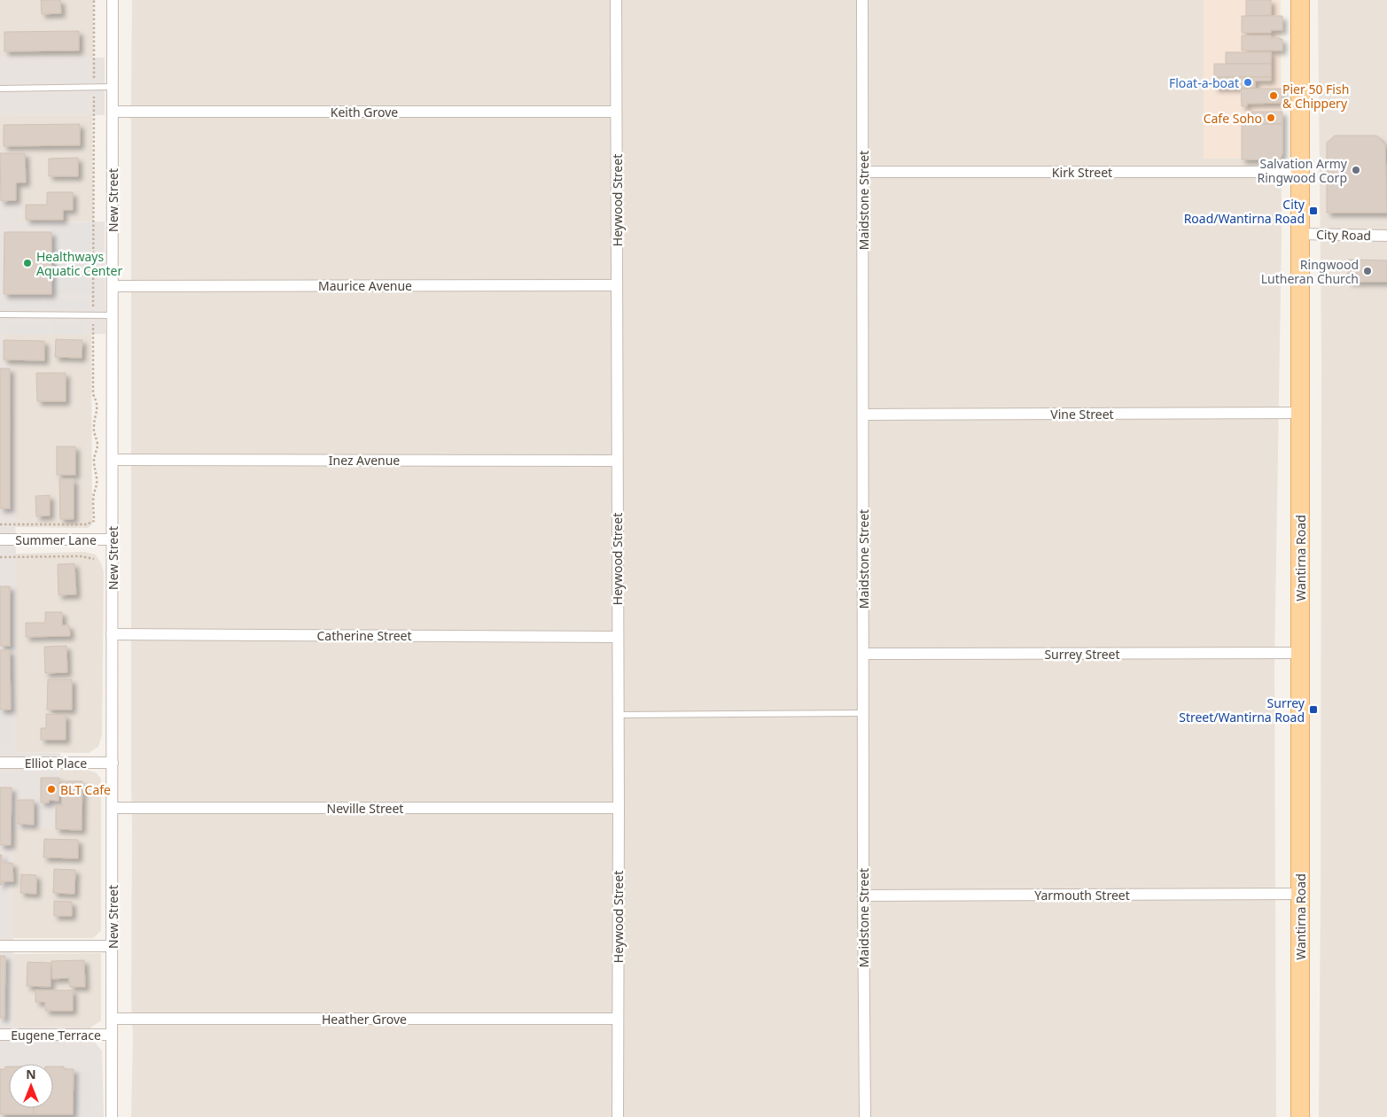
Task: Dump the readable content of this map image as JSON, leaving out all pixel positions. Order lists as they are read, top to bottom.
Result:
{
  "streets": {
    "main road": ["Wantirna Road"],
    "street": [
      "Keith Grove",
      "Kirk Street",
      "New Street",
      "Heywood Street",
      "Maidstone Street",
      "City Road",
      "Maurice Avenue",
      "Vine Street",
      "Inez Avenue",
      "Summer Lane",
      "Catherine Street",
      "Surrey Street",
      "Elliot Place",
      "Neville Street",
      "Yarmouth Street",
      "Heather Grove",
      "Eugene Terrace"
    ]
  },
  "crossings": [
    ["Keith Grove", "New Street"],
    ["Keith Grove", "Heywood Street"],
    ["Kirk Street", "Maidstone Street"],
    ["Kirk Street", "Wantirna Road"],
    ["New Street", "Maurice Avenue"],
    ["New Street", "Inez Avenue"],
    ["New Street", "Summer Lane"],
    ["New Street", "Catherine Street"],
    ["New Street", "Elliot Place"],
    ["New Street", "Neville Street"],
    ["New Street", "Heather Grove"],
    ["New Street", "Eugene Terrace"],
    ["Heywood Street", "Maurice Avenue"],
    ["Heywood Street", "Inez Avenue"],
    ["Heywood Street", "Catherine Street"],
    ["Heywood Street", "Neville Street"],
    ["Heywood Street", "Heather Grove"],
    ["Maidstone Street", "Vine Street"],
    ["Maidstone Street", "Surrey Street"],
    ["Maidstone Street", "Yarmouth Street"],
    ["City Road", "Wantirna Road"],
    ["Vine Street", "Wantirna Road"],
    ["Wantirna Road", "Surrey Street"],
    ["Wantirna Road", "Yarmouth Street"]
  ],
  "places": {
    "other": [
      "Float-a-boat",
      "Pier 50 Fish & Chippery",
      "Cafe Soho",
      "Salvation Army Ringwood Corp",
      "Healthways Aquatic Center",
      "Ringwood Lutheran Church",
      "BLT Cafe"
    ],
    "transit": ["City Road/Wantirna Road", "Surrey Street/Wantirna Road"]
  },
  "north": "top"
}
